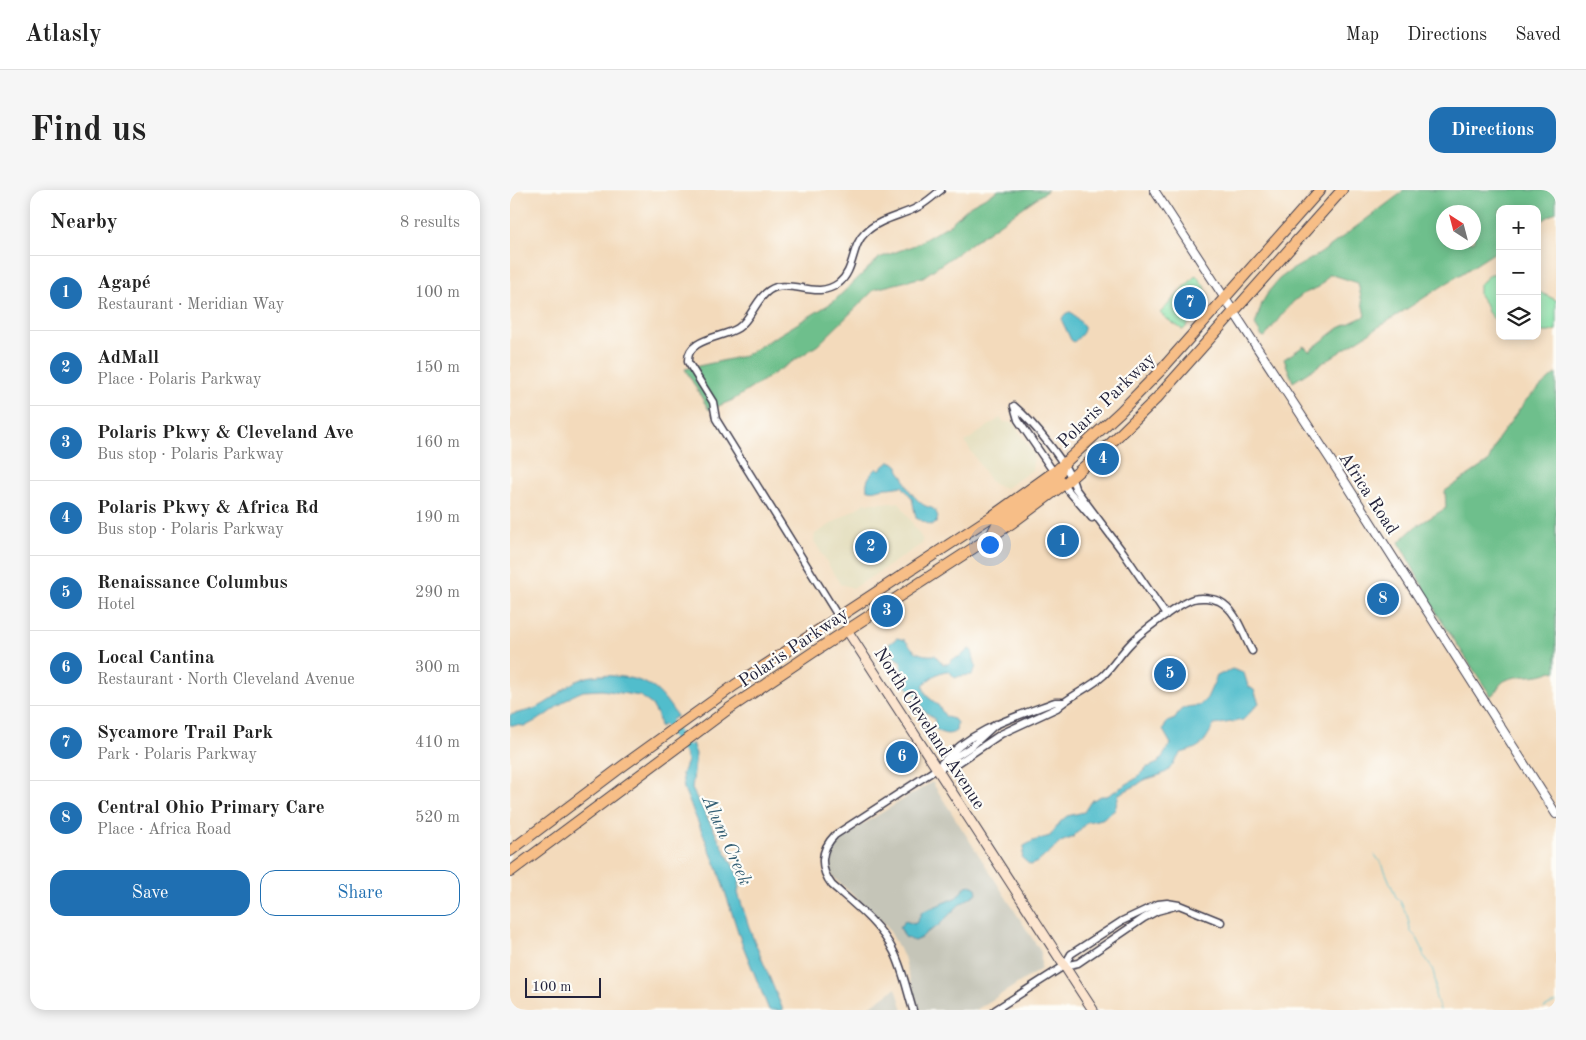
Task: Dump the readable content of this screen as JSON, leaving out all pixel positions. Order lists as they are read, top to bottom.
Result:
{
  "streets": {
    "main road": ["Polaris Parkway", "North Cleveland Avenue"],
    "street": ["Africa Road"]
  },
  "crossings": [
    ["Polaris Parkway", "Africa Road"],
    ["Polaris Parkway", "North Cleveland Avenue"]
  ],
  "water": ["Alum Creek"],
  "scale_bar": "100 m",
  "north": "top left",
  "page": {
    "header": "Atlasly",
    "nav": ["Map", "Directions", "Saved"],
    "buttons": [
      "Directions",
      ["Save", "Share"]
    ],
    "title": "Find us",
    "heading": ["Nearby", "8 results"],
    "map_buttons": ["+", "−"],
    "list": [
      {
        "mark": "1",
        "name": "Agapé",
        "note": "Restaurant · Meridian Way",
        "value": "100 m"
      },
      {
        "mark": "2",
        "name": "AdMall",
        "note": "Place · Polaris Parkway",
        "value": "150 m"
      },
      {
        "mark": "3",
        "name": "Polaris Pkwy & Cleveland Ave",
        "note": "Bus stop · Polaris Parkway",
        "value": "160 m"
      },
      {
        "mark": "4",
        "name": "Polaris Pkwy & Africa Rd",
        "note": "Bus stop · Polaris Parkway",
        "value": "190 m"
      },
      {
        "mark": "5",
        "name": "Renaissance Columbus",
        "note": "Hotel",
        "value": "290 m"
      },
      {
        "mark": "6",
        "name": "Local Cantina",
        "note": "Restaurant · North Cleveland Avenue",
        "value": "300 m"
      },
      {
        "mark": "7",
        "name": "Sycamore Trail Park",
        "note": "Park · Polaris Parkway",
        "value": "410 m"
      },
      {
        "mark": "8",
        "name": "Central Ohio Primary Care",
        "note": "Place · Africa Road",
        "value": "520 m"
      }
    ],
    "pins": [
      "7",
      "4",
      "1",
      "2",
      "8",
      "3",
      "5",
      "6"
    ],
    "scale": "100 m"
  }
}
